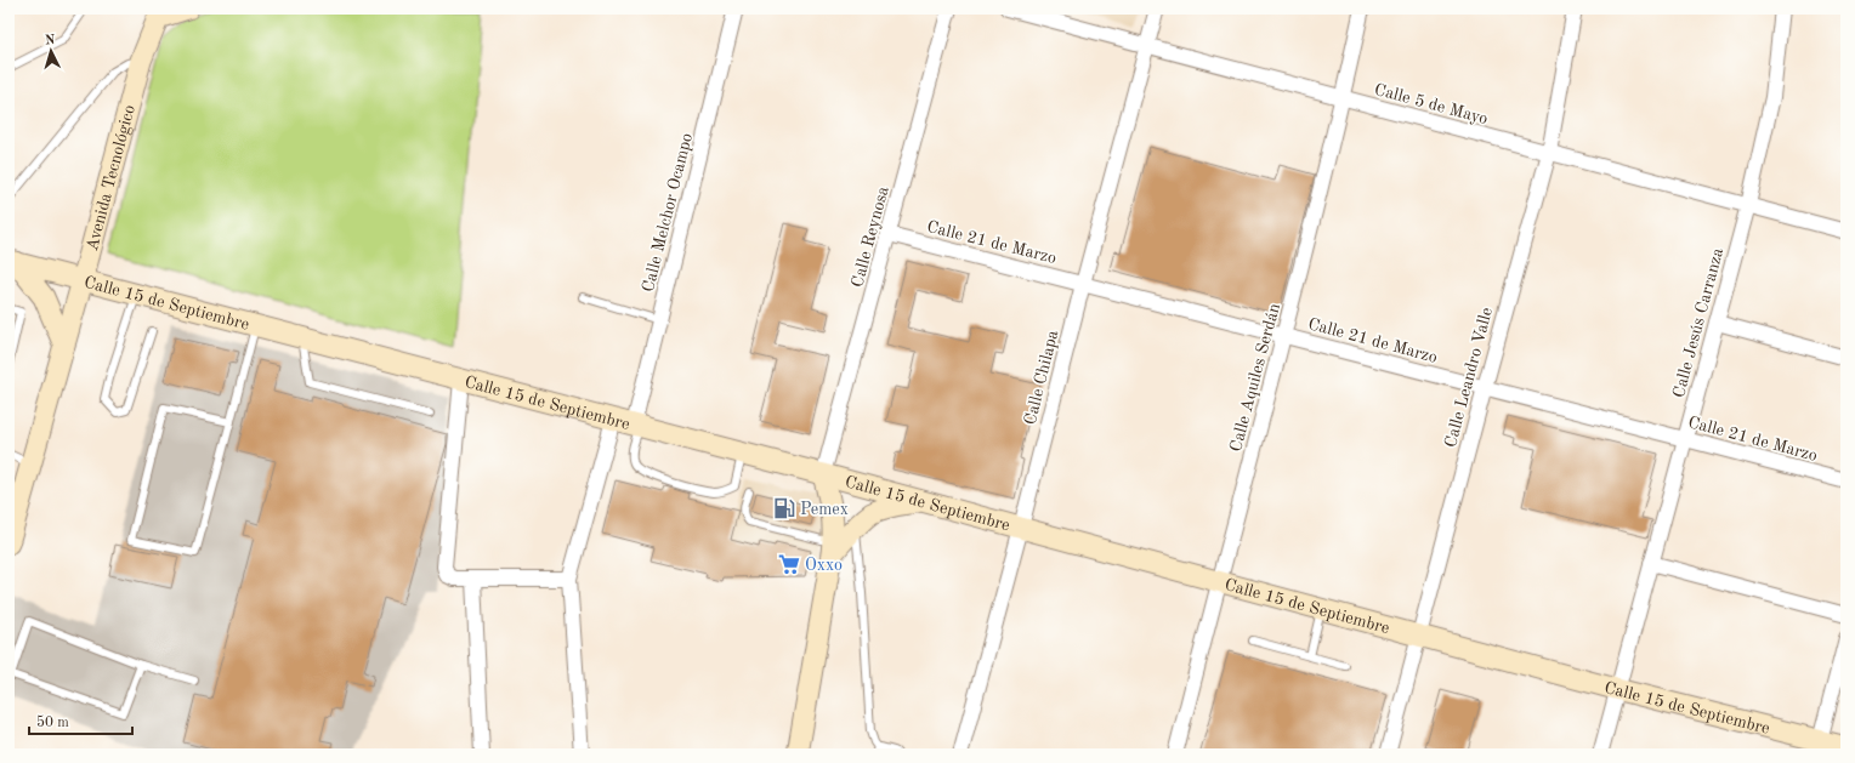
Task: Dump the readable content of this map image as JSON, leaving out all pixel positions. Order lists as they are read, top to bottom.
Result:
{
  "streets": {
    "street": [
      "Calle 5 de Mayo",
      "Avenida Tecnológico",
      "Calle Melchor Ocampo",
      "Calle Reynosa",
      "Calle 21 de Marzo",
      "Calle 15 de Septiembre",
      "Calle Jesús Carranza",
      "Calle Chilapa",
      "Calle Aquiles Serdán",
      "Calle Leandro Valle"
    ]
  },
  "crossings": [
    ["Calle 5 de Mayo", "Calle Jesús Carranza"],
    ["Calle 5 de Mayo", "Calle Chilapa"],
    ["Calle 5 de Mayo", "Calle Aquiles Serdán"],
    ["Calle 5 de Mayo", "Calle Leandro Valle"],
    ["Avenida Tecnológico", "Calle 15 de Septiembre"],
    ["Calle Melchor Ocampo", "Calle 15 de Septiembre"],
    ["Calle Reynosa", "Calle 21 de Marzo"],
    ["Calle Reynosa", "Calle 15 de Septiembre"],
    ["Calle 21 de Marzo", "Calle Jesús Carranza"],
    ["Calle 21 de Marzo", "Calle Chilapa"],
    ["Calle 21 de Marzo", "Calle Aquiles Serdán"],
    ["Calle 21 de Marzo", "Calle Leandro Valle"],
    ["Calle 15 de Septiembre", "Calle Jesús Carranza"],
    ["Calle 15 de Septiembre", "Calle Chilapa"],
    ["Calle 15 de Septiembre", "Calle Aquiles Serdán"],
    ["Calle 15 de Septiembre", "Calle Leandro Valle"]
  ],
  "places": {
    "fuel station": ["Pemex"],
    "supermarket": ["Oxxo"]
  },
  "scale_bar": "50 m",
  "north": "top"
}
